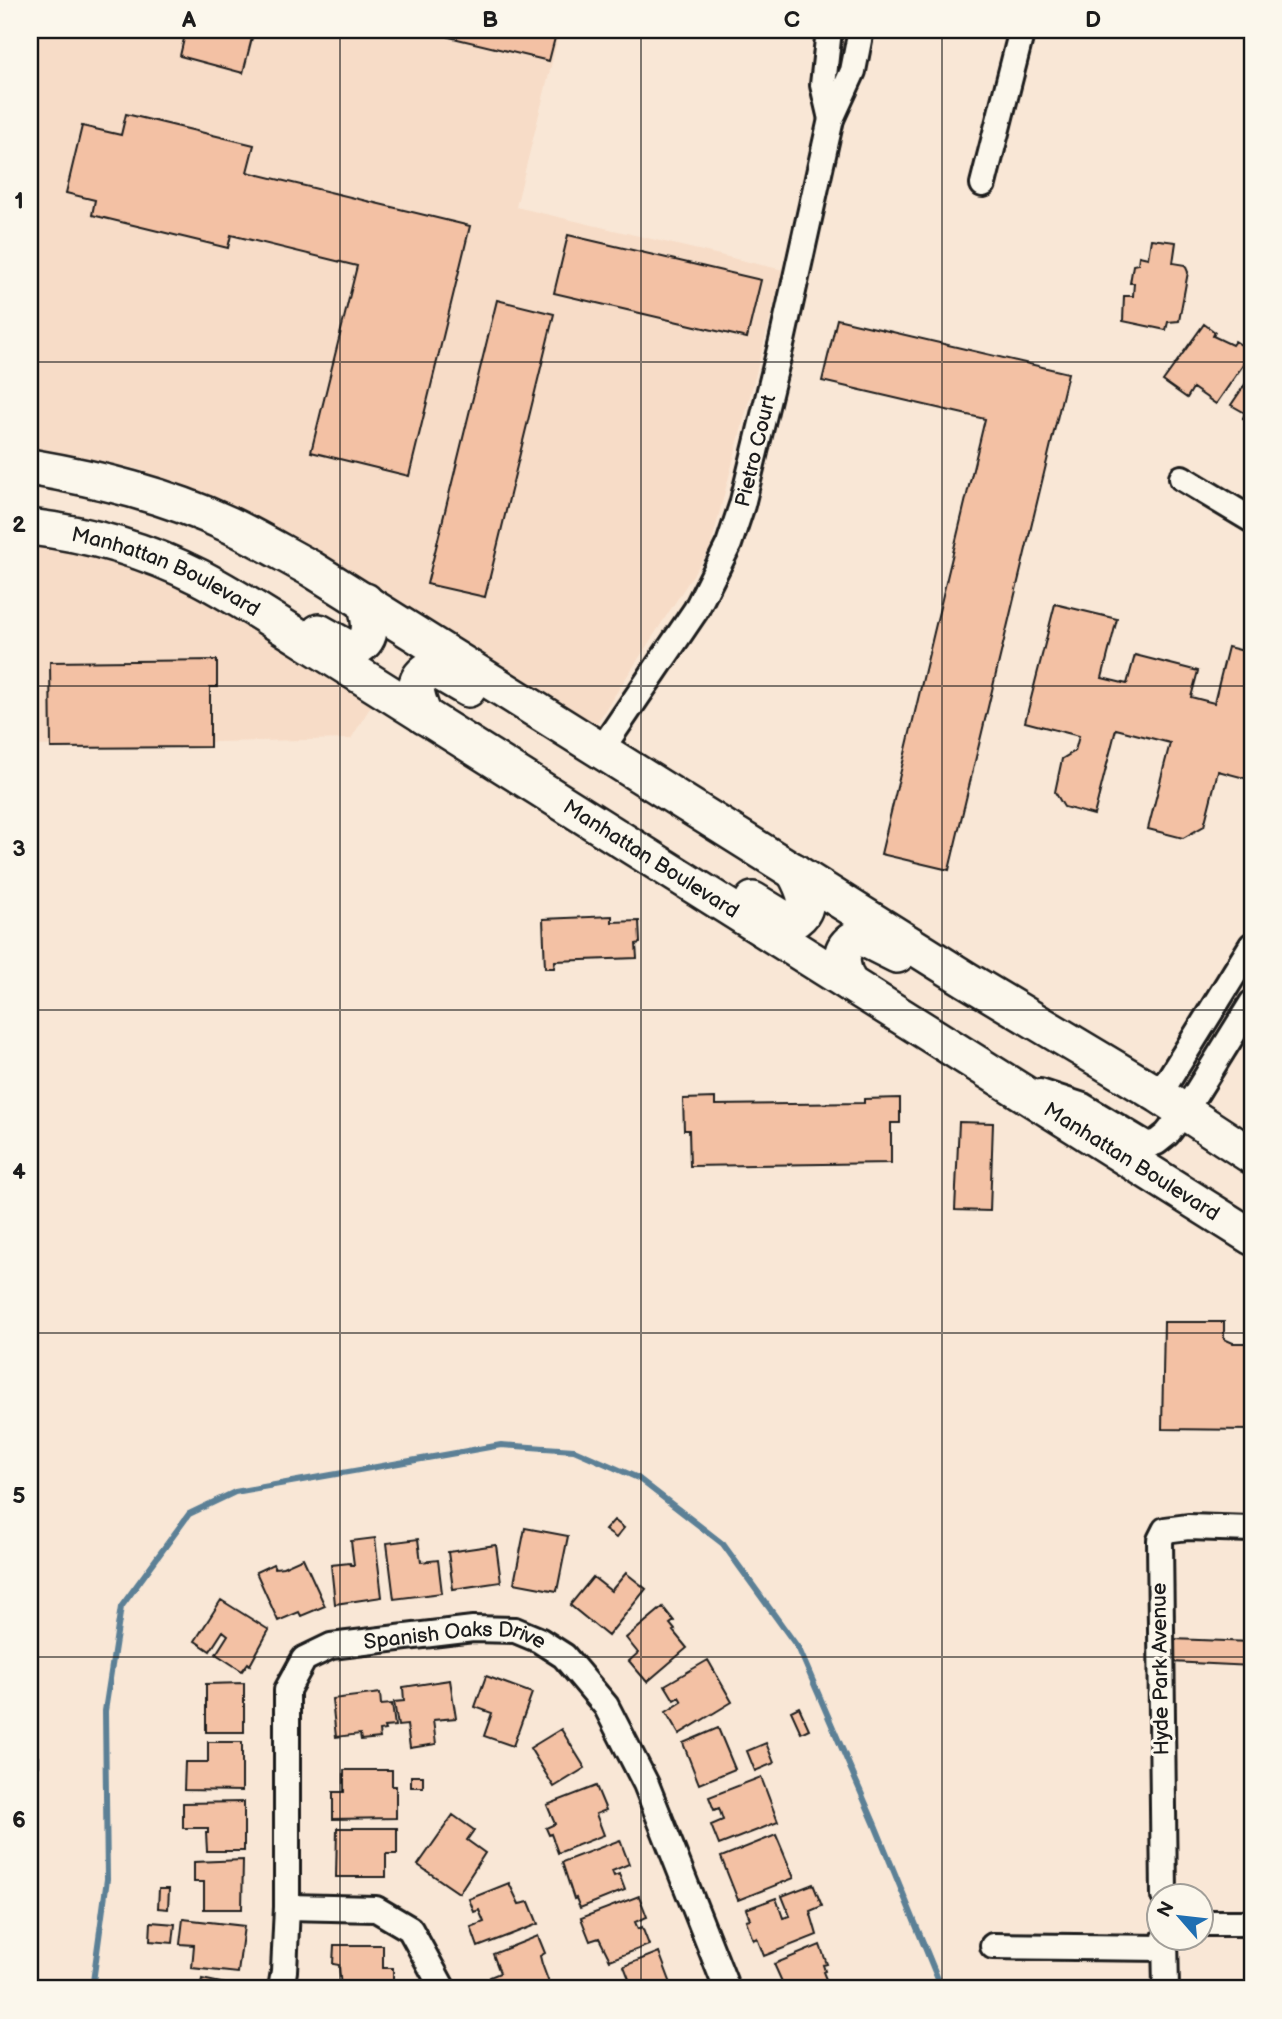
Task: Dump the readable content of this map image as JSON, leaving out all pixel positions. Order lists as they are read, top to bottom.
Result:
{
  "streets": {
    "street": [
      "Pietro Court",
      "Manhattan Boulevard",
      "Spanish Oaks Drive",
      "Hyde Park Avenue"
    ]
  },
  "north": "top left",
  "grid": {
    "columns": [
      "A",
      "B",
      "C",
      "D"
    ],
    "rows": [
      "1",
      "2",
      "3",
      "4",
      "5",
      "6"
    ]
  }
}
